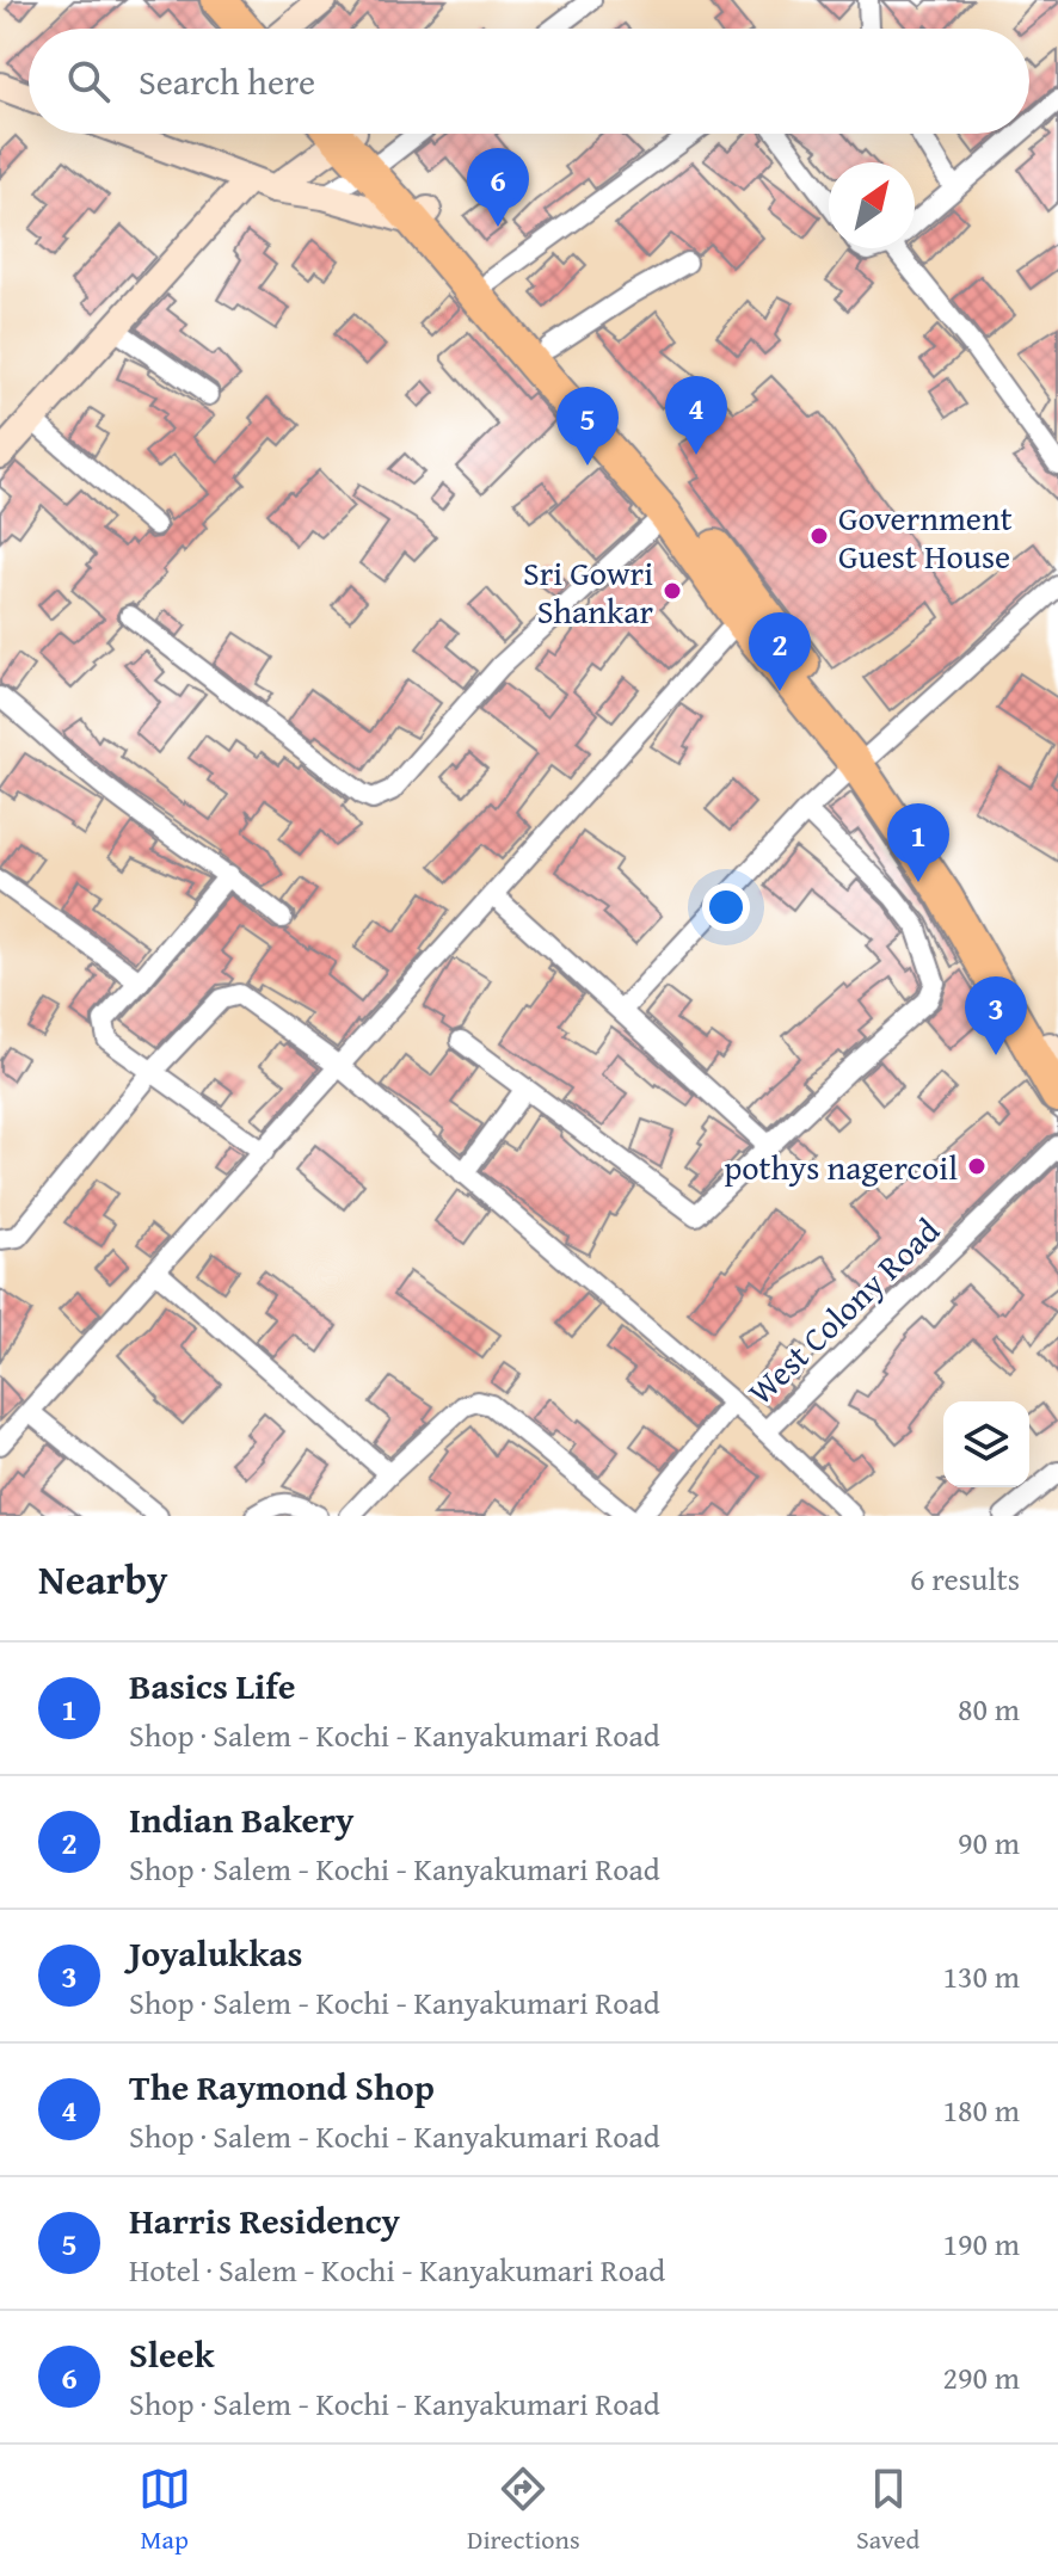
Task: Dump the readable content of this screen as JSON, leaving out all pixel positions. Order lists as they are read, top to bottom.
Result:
{
  "streets": {
    "street": ["West Colony Road"]
  },
  "places": ["Government Guest House", "Sri Gowri Shankar", "pothys nagercoil"],
  "north": "top right",
  "page": {
    "search": "Search here",
    "pins": [
      "6",
      "4",
      "5",
      "2",
      "1",
      "3"
    ],
    "heading": ["Nearby", "6 results"],
    "list": [
      {
        "mark": "1",
        "name": "Basics Life",
        "note": "Shop · Salem - Kochi - Kanyakumari Road",
        "value": "80 m"
      },
      {
        "mark": "2",
        "name": "Indian Bakery",
        "note": "Shop · Salem - Kochi - Kanyakumari Road",
        "value": "90 m"
      },
      {
        "mark": "3",
        "name": "Joyalukkas",
        "note": "Shop · Salem - Kochi - Kanyakumari Road",
        "value": "130 m"
      },
      {
        "mark": "4",
        "name": "The Raymond Shop",
        "note": "Shop · Salem - Kochi - Kanyakumari Road",
        "value": "180 m"
      },
      {
        "mark": "5",
        "name": "Harris Residency",
        "note": "Hotel · Salem - Kochi - Kanyakumari Road",
        "value": "190 m"
      },
      {
        "mark": "6",
        "name": "Sleek",
        "note": "Shop · Salem - Kochi - Kanyakumari Road",
        "value": "290 m"
      }
    ],
    "nav": ["Map", "Directions", "Saved"]
  }
}
